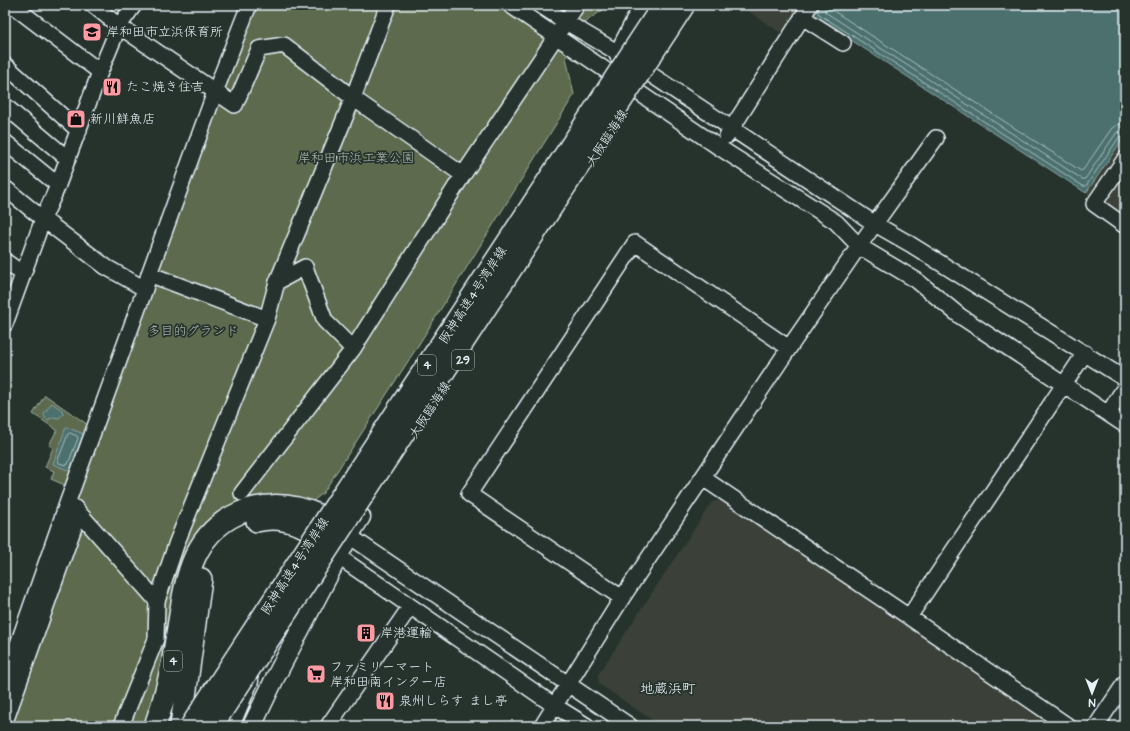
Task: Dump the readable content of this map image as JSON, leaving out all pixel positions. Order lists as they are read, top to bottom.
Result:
{
  "streets": {
    "highway": ["阪神高速4号湾岸線", "4"],
    "main road": ["大阪臨海線", "29"]
  },
  "districts": ["地蔵浜町"],
  "parks": ["岸和田市浜工業公園", "多目的グランド"],
  "places": {
    "school or university": ["岸和田市立浜保育所"],
    "restaurant": ["たこ焼き住吉", "泉州しらす まし亭"],
    "shop": ["新川鮮魚店"],
    "building": ["岸港運輸"],
    "supermarket": ["ファミリーマート 岸和田南インター店"]
  },
  "north": "bottom"
}
